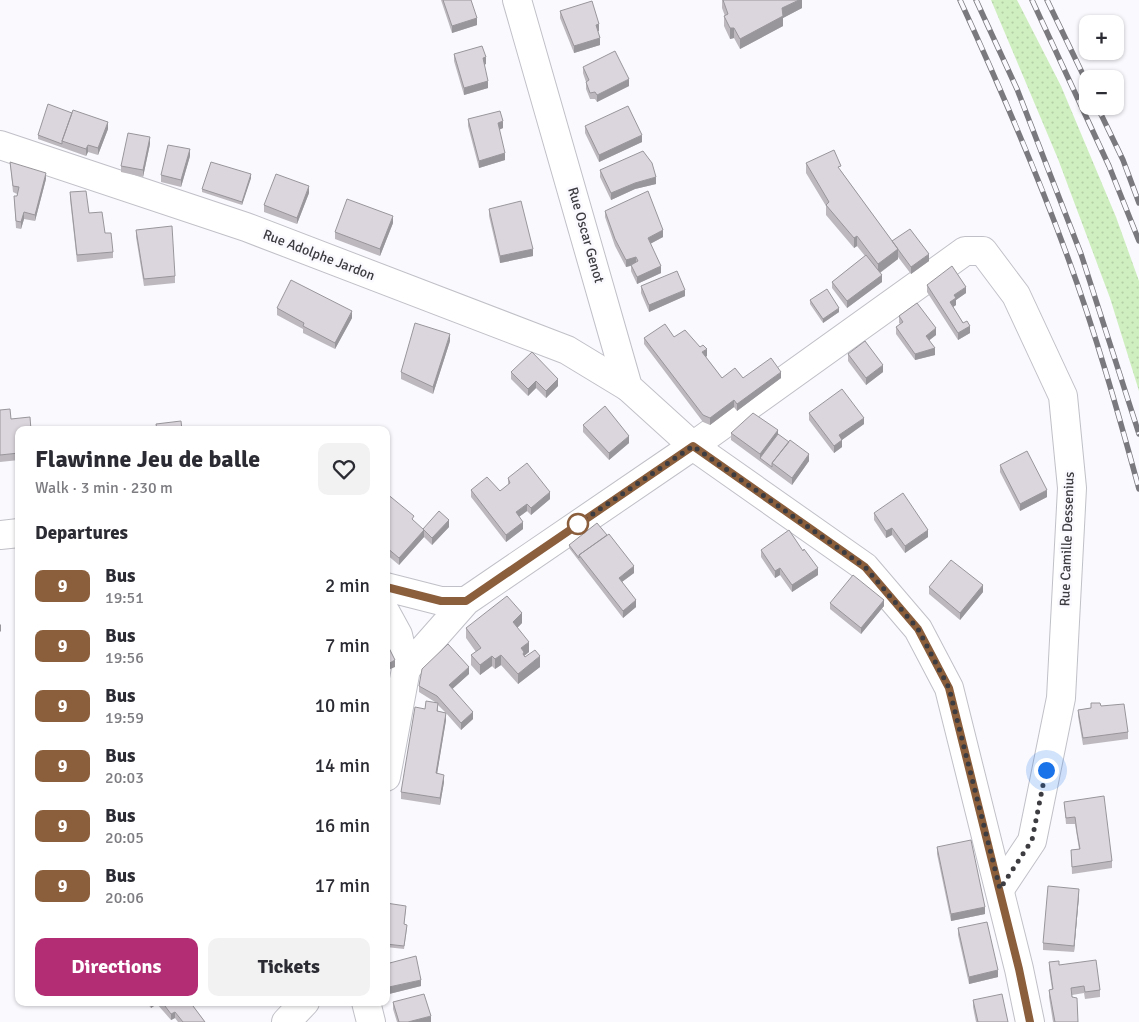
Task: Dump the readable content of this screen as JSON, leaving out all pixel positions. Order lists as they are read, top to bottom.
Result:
{
  "streets": {
    "street": ["Rue Oscar Genot", "Rue Adolphe Jardon", "Rue Camille Dessenius"]
  },
  "crossings": [
    ["Rue Oscar Genot", "Rue Adolphe Jardon"]
  ],
  "lines": ["bus line 9"],
  "page": {
    "map_buttons": ["+", "−"],
    "heading": [
      ["Flawinne Jeu de balle", "Walk · 3 min · 230 m"],
      "Departures"
    ],
    "list": [
      {
        "mark": "9",
        "name": "Bus",
        "note": "19:51",
        "value": "2 min"
      },
      {
        "mark": "9",
        "name": "Bus",
        "note": "19:56",
        "value": "7 min"
      },
      {
        "mark": "9",
        "name": "Bus",
        "note": "19:59",
        "value": "10 min"
      },
      {
        "mark": "9",
        "name": "Bus",
        "note": "20:03",
        "value": "14 min"
      },
      {
        "mark": "9",
        "name": "Bus",
        "note": "20:05",
        "value": "16 min"
      },
      {
        "mark": "9",
        "name": "Bus",
        "note": "20:06",
        "value": "17 min"
      }
    ],
    "buttons": ["Directions", "Tickets"]
  }
}
